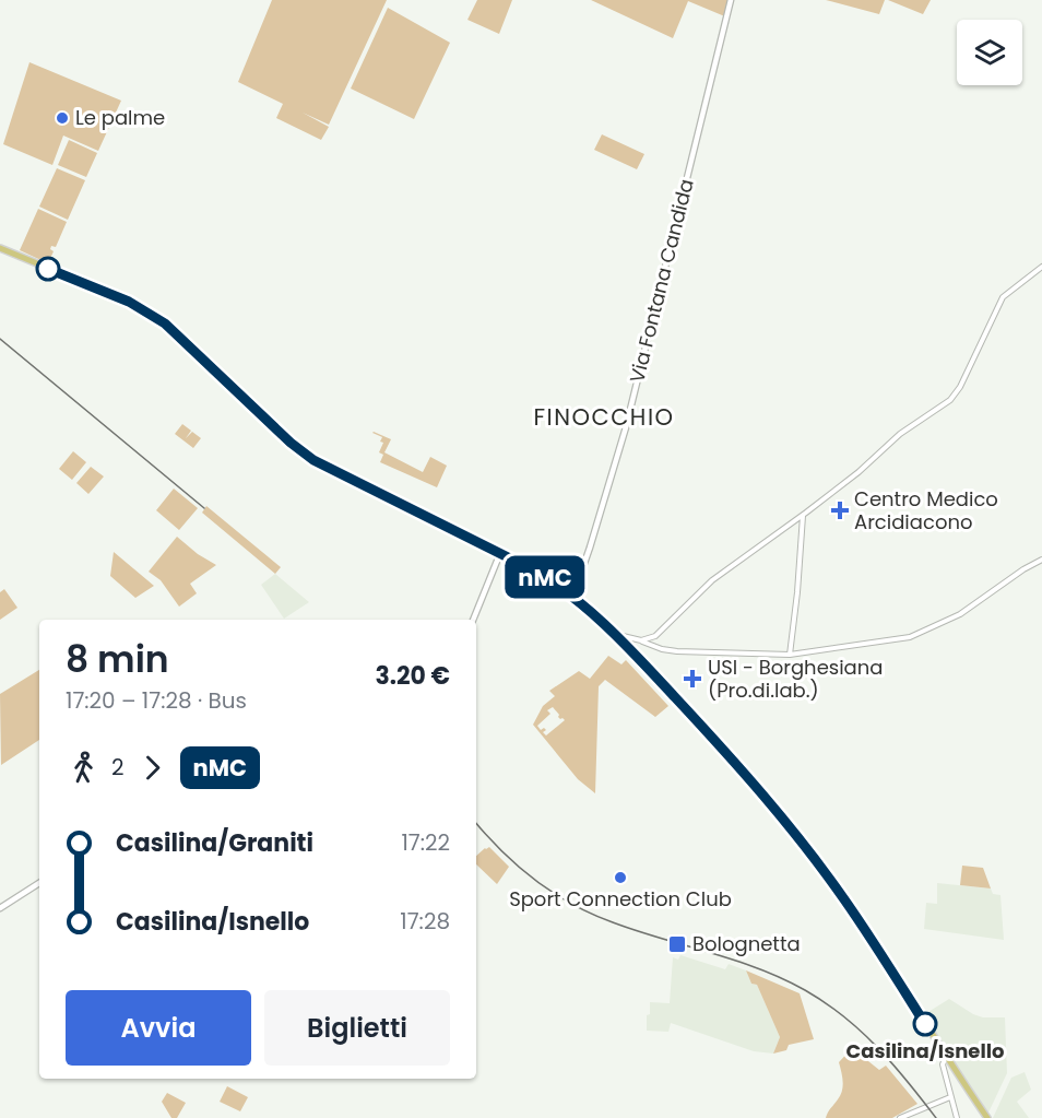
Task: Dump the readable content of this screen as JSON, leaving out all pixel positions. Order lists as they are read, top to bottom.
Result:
{
  "streets": {
    "main road": ["Via Fontana Candida"]
  },
  "districts": ["FINOCCHIO"],
  "places": {
    "other": ["Le palme", "Sport Connection Club", "Casilina/Isnello"],
    "health": ["Centro Medico Arcidiacono", "USI - Borghesiana (Pro.di.lab.)"],
    "transit": ["Bolognetta"]
  },
  "lines": ["bus line nMC"],
  "page": {
    "on_map": "nMC",
    "heading": ["8 min", "17:20 – 17:28 · Bus", "3.20 €"],
    "legs": ["2", "nMC"],
    "list": [
      {
        "name": "Casilina/Graniti",
        "value": "17:22"
      },
      {
        "name": "Casilina/Isnello",
        "value": "17:28"
      }
    ],
    "buttons": ["Avvia", "Biglietti"]
  }
}
